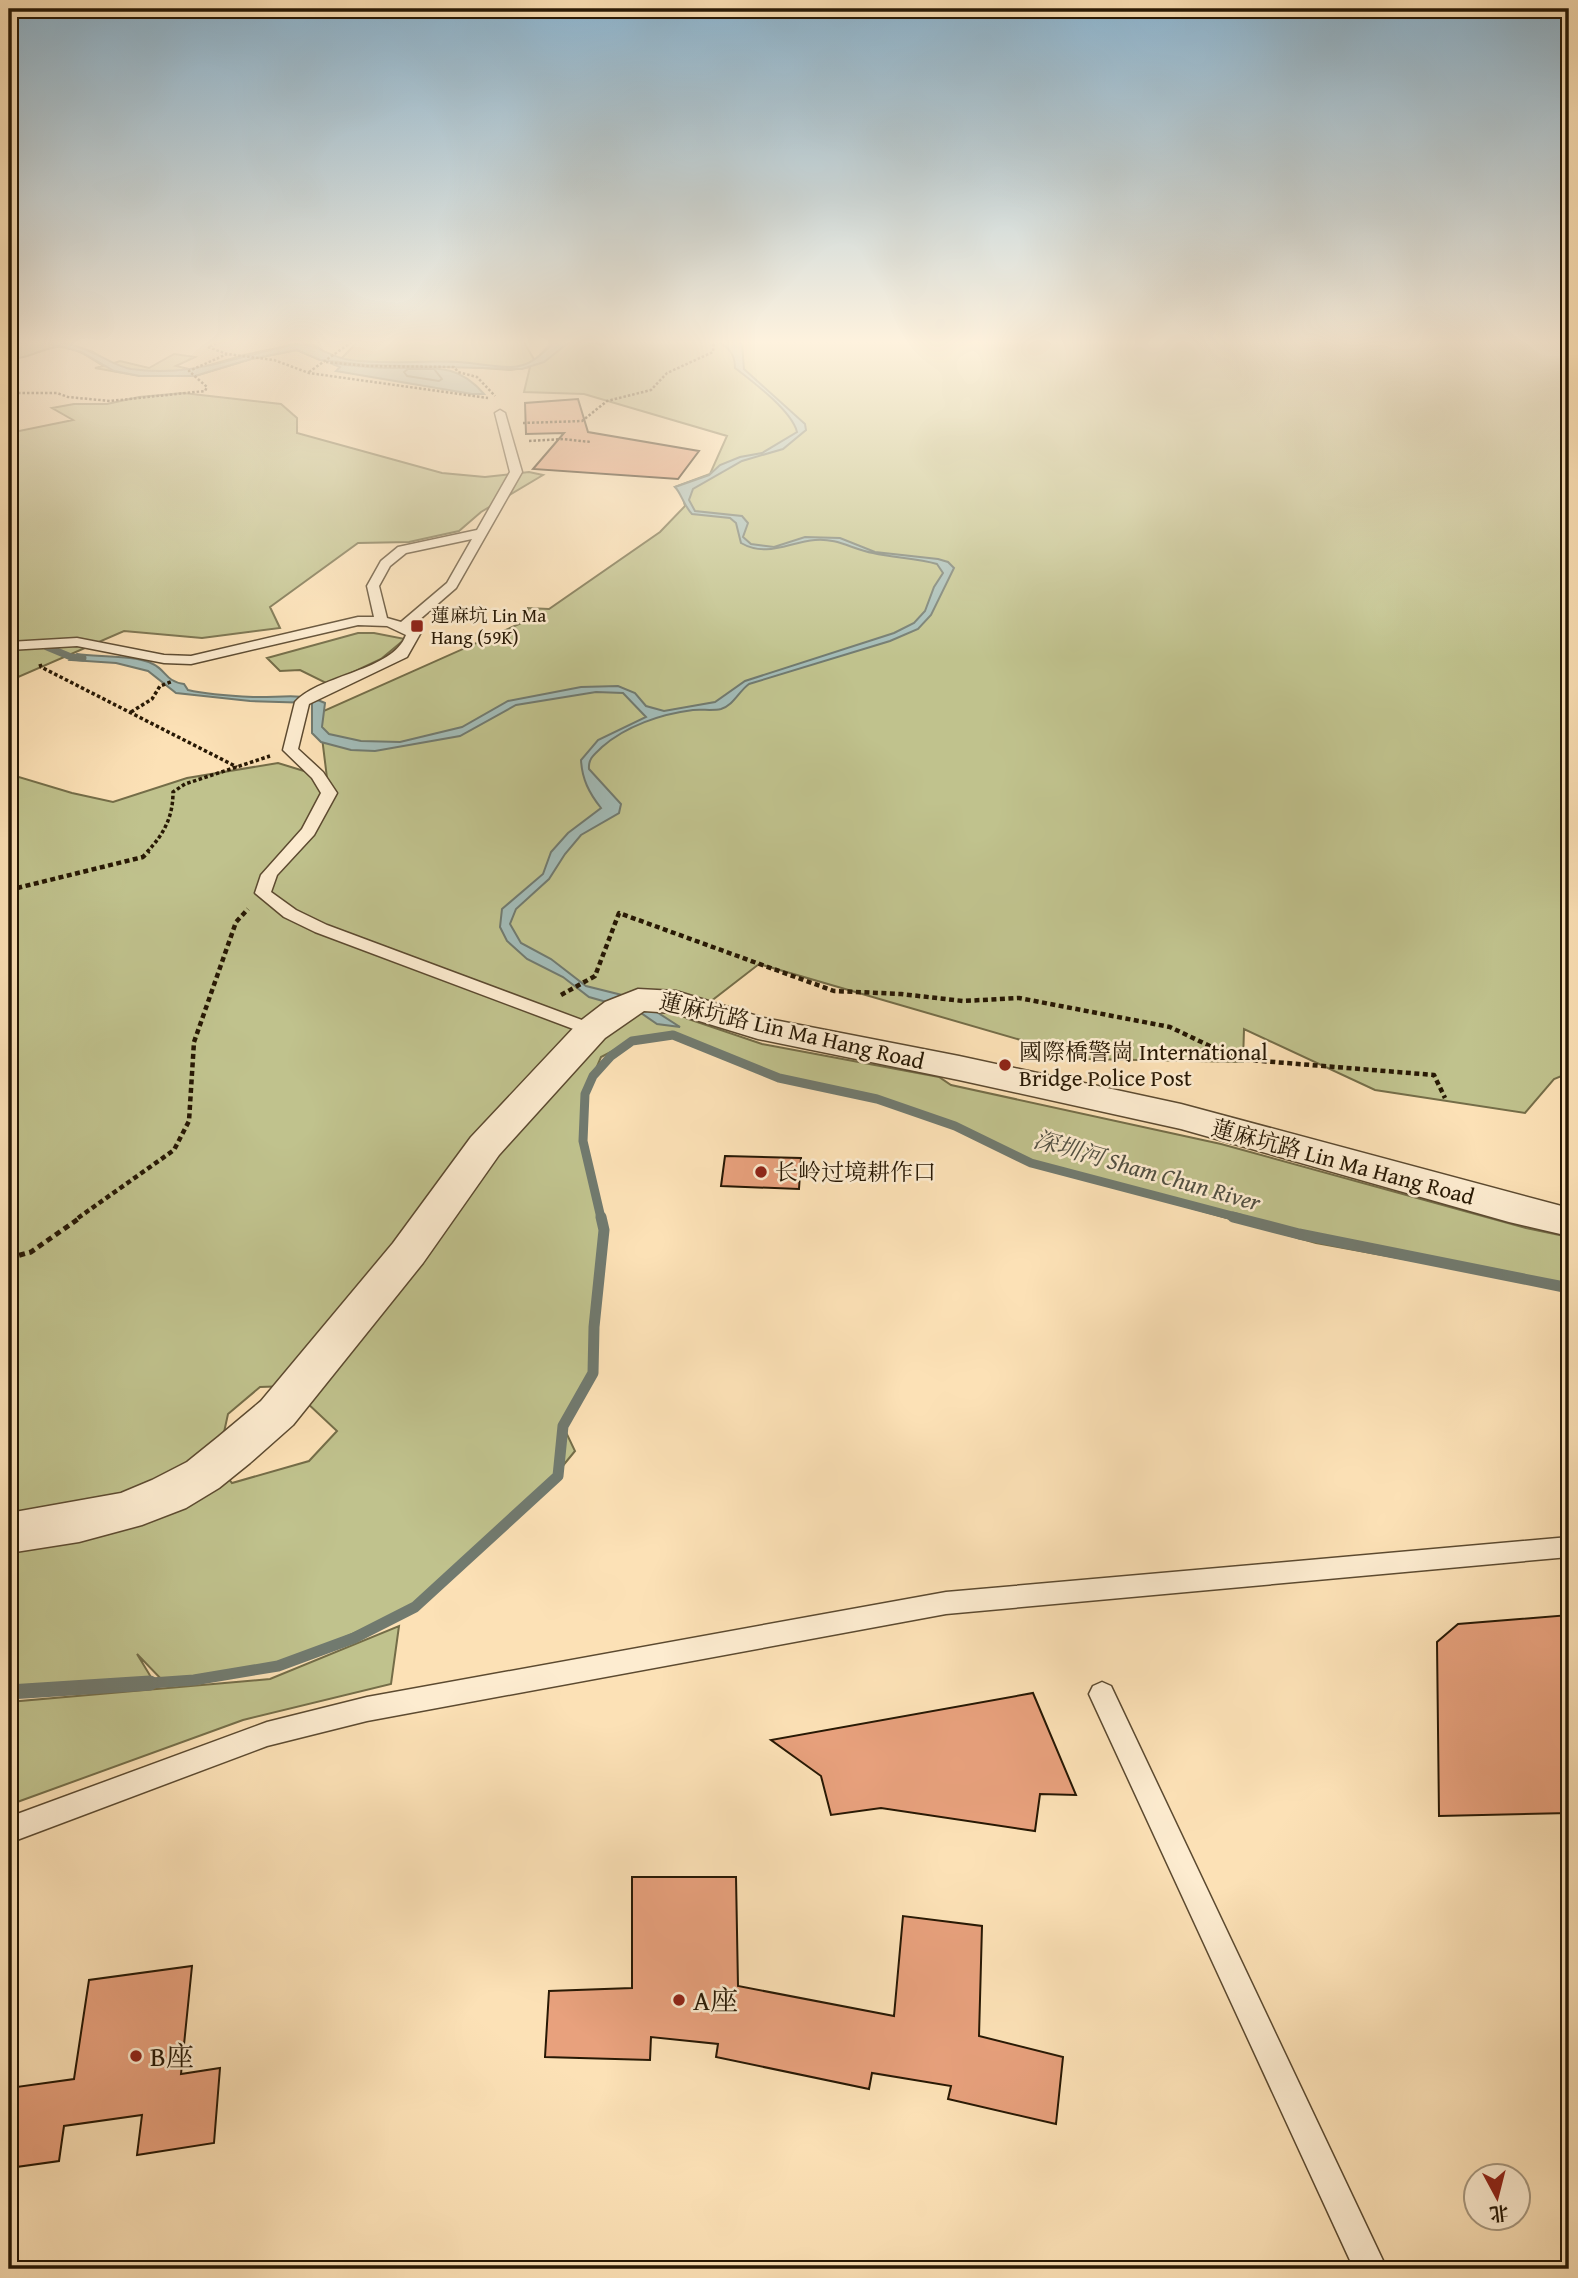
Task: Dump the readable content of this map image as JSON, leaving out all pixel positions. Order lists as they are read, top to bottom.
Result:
{
  "streets": {
    "street": ["蓮麻坑路 Lin Ma Hang Road"]
  },
  "water": ["深圳河 Sham Chun River"],
  "places": {
    "transit": ["蓮麻坑 Lin Ma Hang (59K)"],
    "other": [
      "國際橋警崗 International Bridge Police Post",
      "长岭过境耕作口",
      "A座",
      "B座"
    ]
  },
  "north": "bottom"
}
